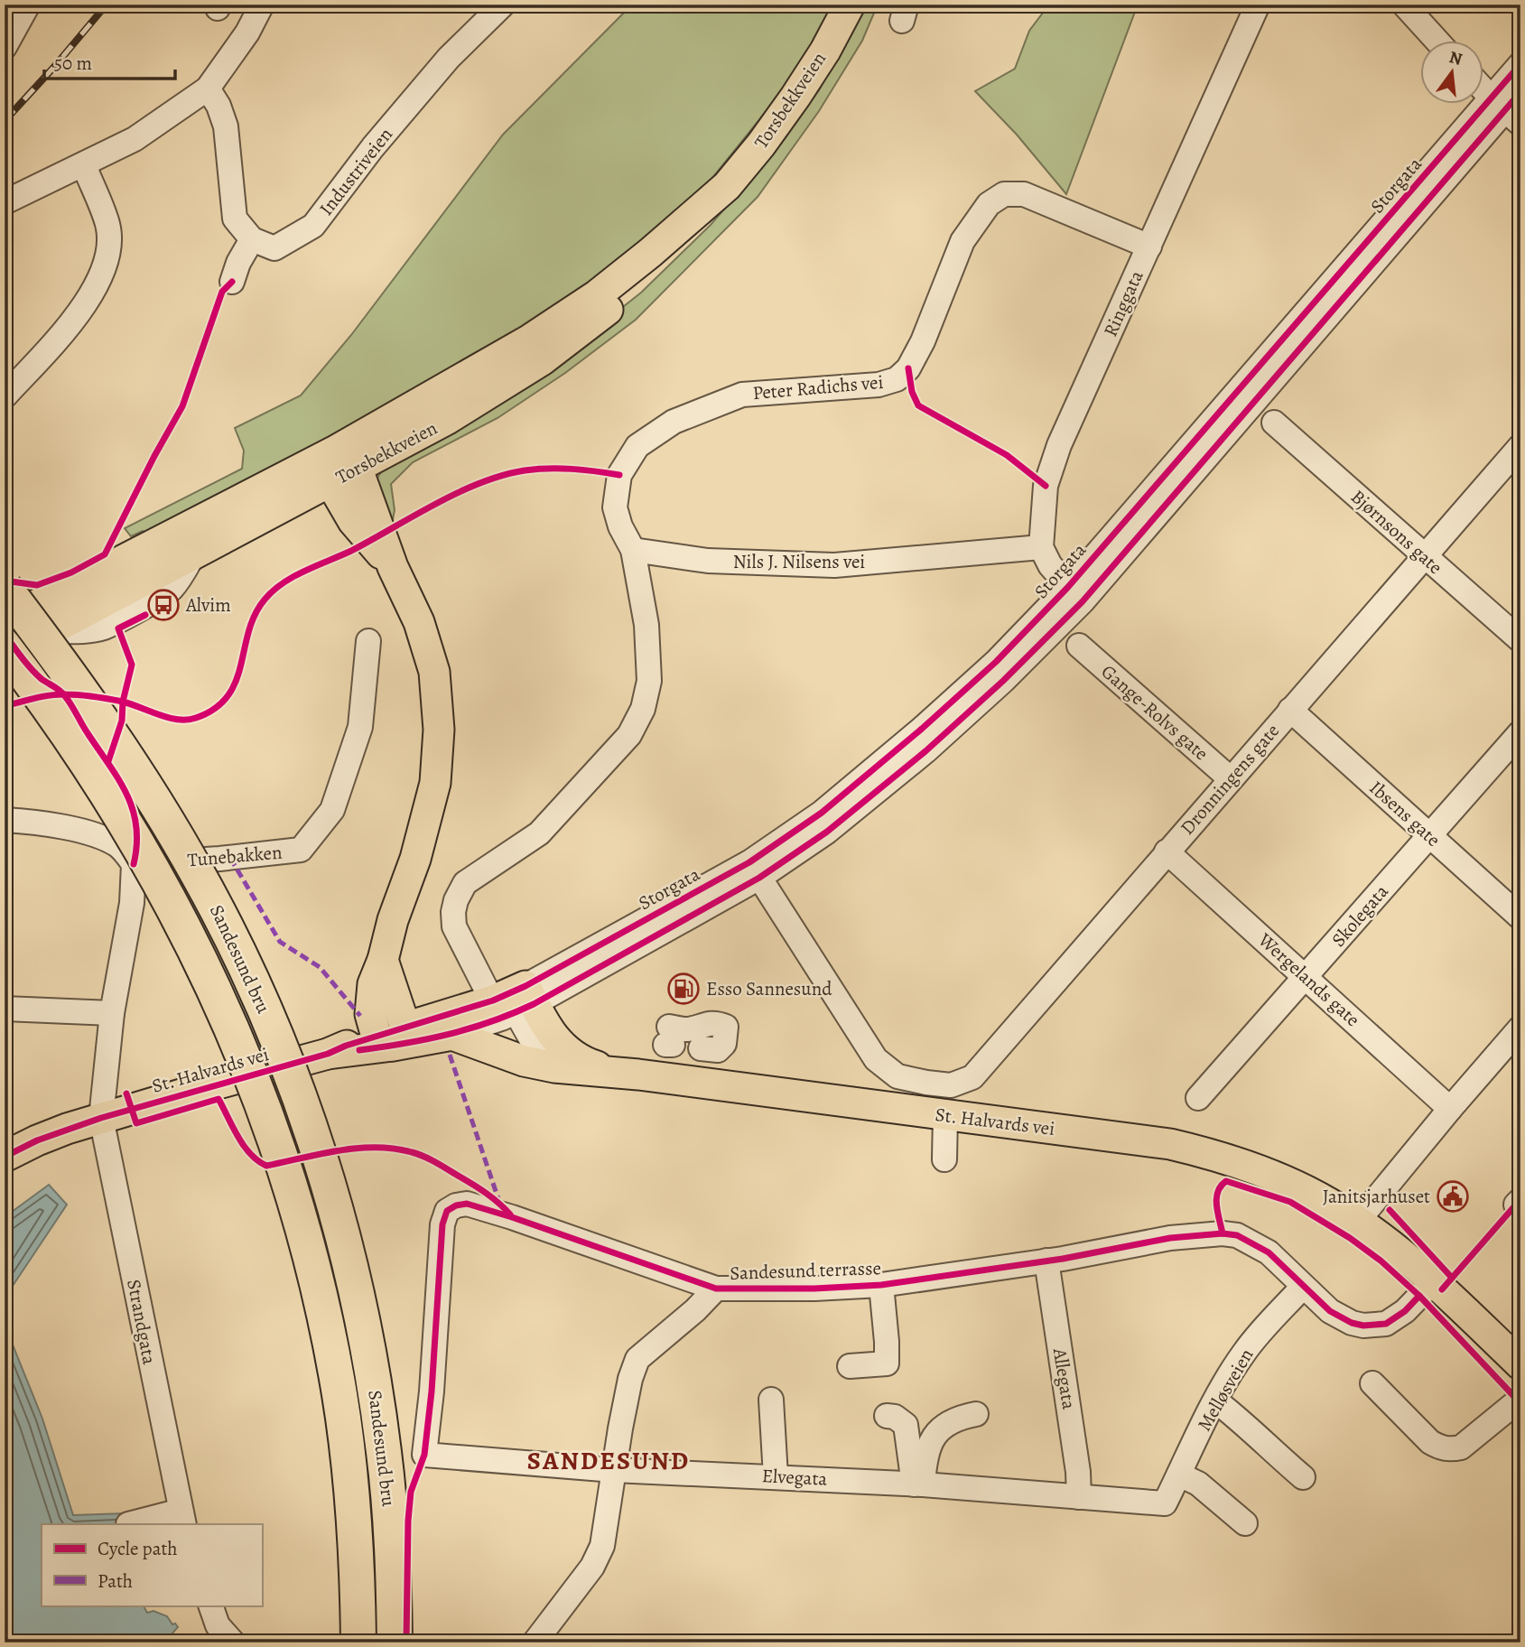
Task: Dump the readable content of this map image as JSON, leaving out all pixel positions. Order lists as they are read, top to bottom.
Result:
{
  "streets": {
    "highway": ["Sandesund bru"],
    "main road": ["Torsbekkveien", "St. Halvards vei"],
    "street": [
      "Industriveien",
      "Storgata",
      "Ringgata",
      "Peter Radichs vei",
      "Bjørnsons gate",
      "Nils J. Nilsens vei",
      "Gange-Rolvs gate",
      "Dronningens gate",
      "Ibsens gate",
      "Tunebakken",
      "Skolegata",
      "Wergelands gate",
      "Sandesund terrasse",
      "Strandgata",
      "Allegata",
      "Melløsveien",
      "Elvegata"
    ]
  },
  "crossings": [
    ["Torsbekkveien", "Sandesund bru"],
    ["Storgata", "Peter Radichs vei"],
    ["Storgata", "Dronningens gate"],
    ["Storgata", "St. Halvards vei"],
    ["Ringgata", "Peter Radichs vei"],
    ["Ringgata", "Nils J. Nilsens vei"],
    ["Peter Radichs vei", "Nils J. Nilsens vei"],
    ["Peter Radichs vei", "St. Halvards vei"],
    ["Bjørnsons gate", "Dronningens gate"],
    ["Gange-Rolvs gate", "Dronningens gate"],
    ["Dronningens gate", "Ibsens gate"],
    ["Dronningens gate", "Wergelands gate"],
    ["Ibsens gate", "Skolegata"],
    ["Skolegata", "Wergelands gate"],
    ["St. Halvards vei", "Sandesund terrasse"],
    ["St. Halvards vei", "Strandgata"],
    ["Sandesund terrasse", "Allegata"],
    ["Sandesund terrasse", "Melløsveien"],
    ["Sandesund terrasse", "Elvegata"],
    ["Allegata", "Elvegata"],
    ["Melløsveien", "Elvegata"]
  ],
  "districts": ["SANDESUND"],
  "places": {
    "bus stop": ["Alvim"],
    "fuel station": ["Esso Sannesund"],
    "public building": ["Janitsjarhuset"]
  },
  "legend": ["Cycle path", "Path"],
  "scale_bar": "50 m",
  "north": "top"
}
